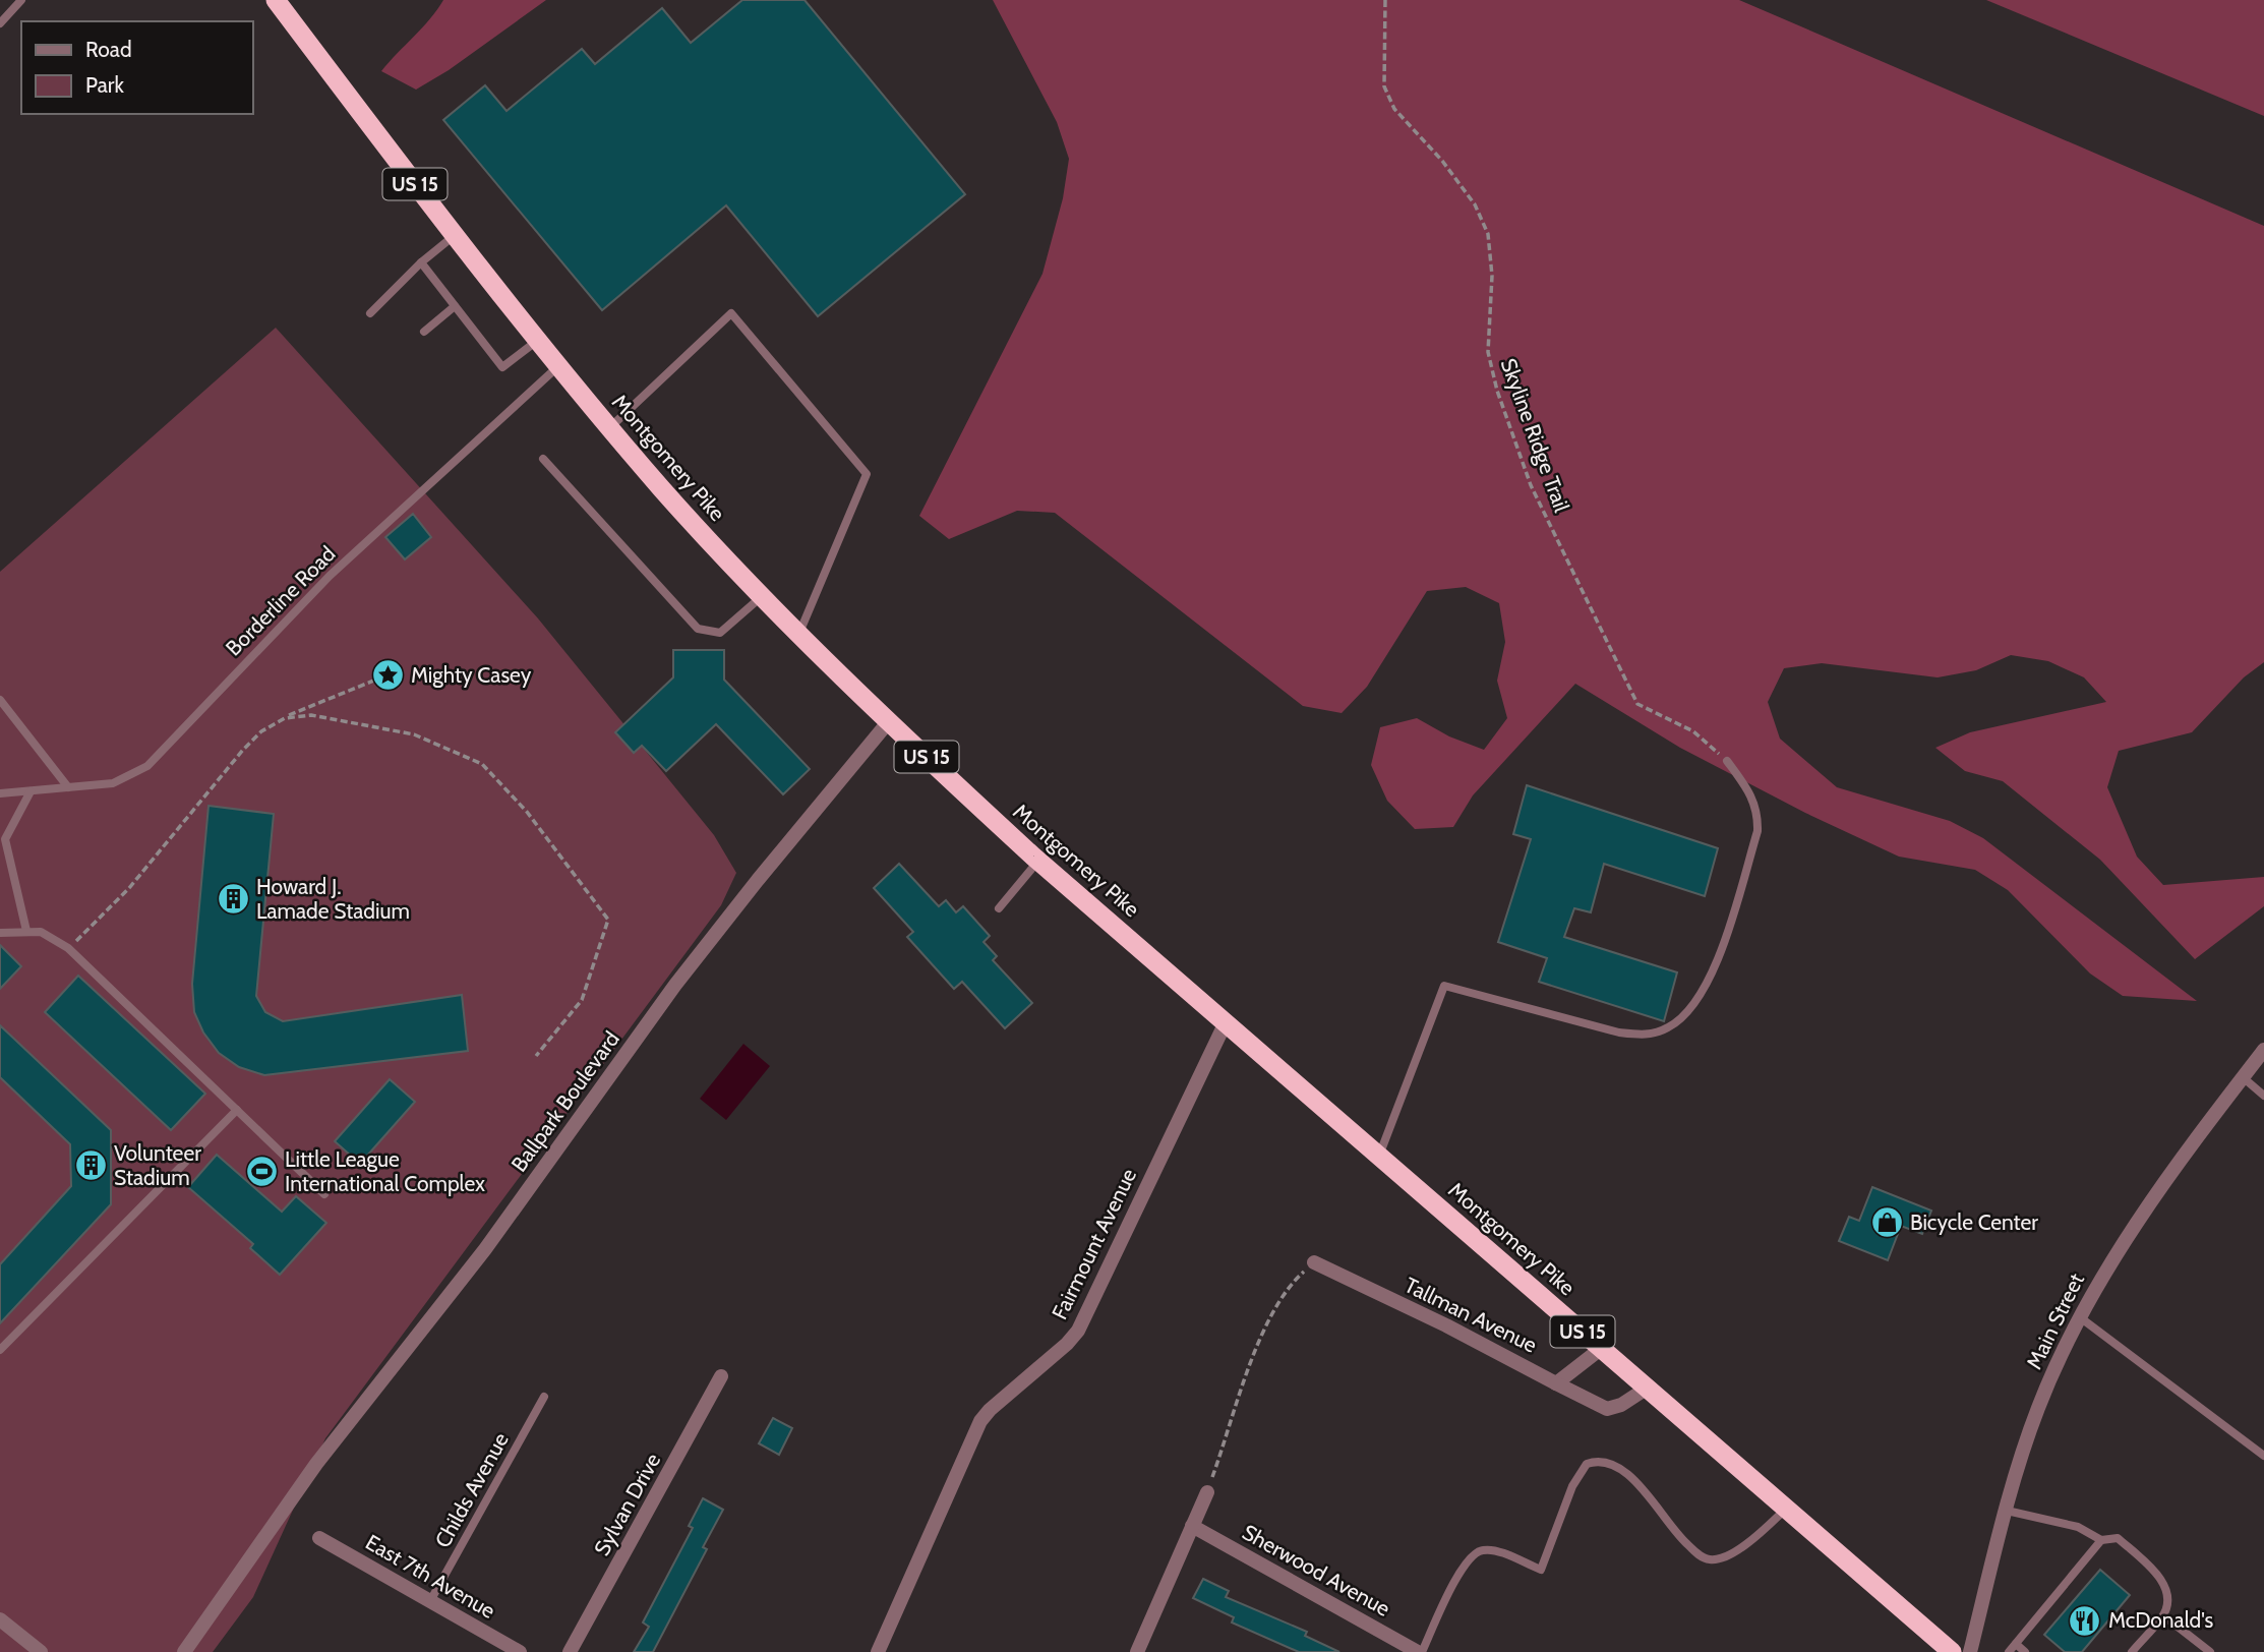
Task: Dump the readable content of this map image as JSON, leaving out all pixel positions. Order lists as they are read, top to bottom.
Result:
{
  "streets": {
    "highway": ["US 15", "Montgomery Pike"],
    "street": [
      "Ballpark Boulevard",
      "Fairmount Avenue",
      "Tallman Avenue",
      "Main Street",
      "Sylvan Drive",
      "Sherwood Avenue",
      "East 7th Avenue"
    ],
    "lane": ["Borderline Road", "Childs Avenue"],
    "path": ["Skyline Ridge Trail"]
  },
  "crossings": [
    ["Montgomery Pike", "Borderline Road"],
    ["Montgomery Pike", "Ballpark Boulevard"],
    ["Montgomery Pike", "Fairmount Avenue"],
    ["Montgomery Pike", "Tallman Avenue"],
    ["Childs Avenue", "East 7th Avenue"]
  ],
  "places": {
    "place": ["Mighty Casey"],
    "building": ["Howard J. Lamade Stadium", "Volunteer Stadium"],
    "sports": ["Little League International Complex"],
    "shop": ["Bicycle Center"],
    "restaurant": ["McDonald's"]
  },
  "legend": ["Road", "Park"]
}
